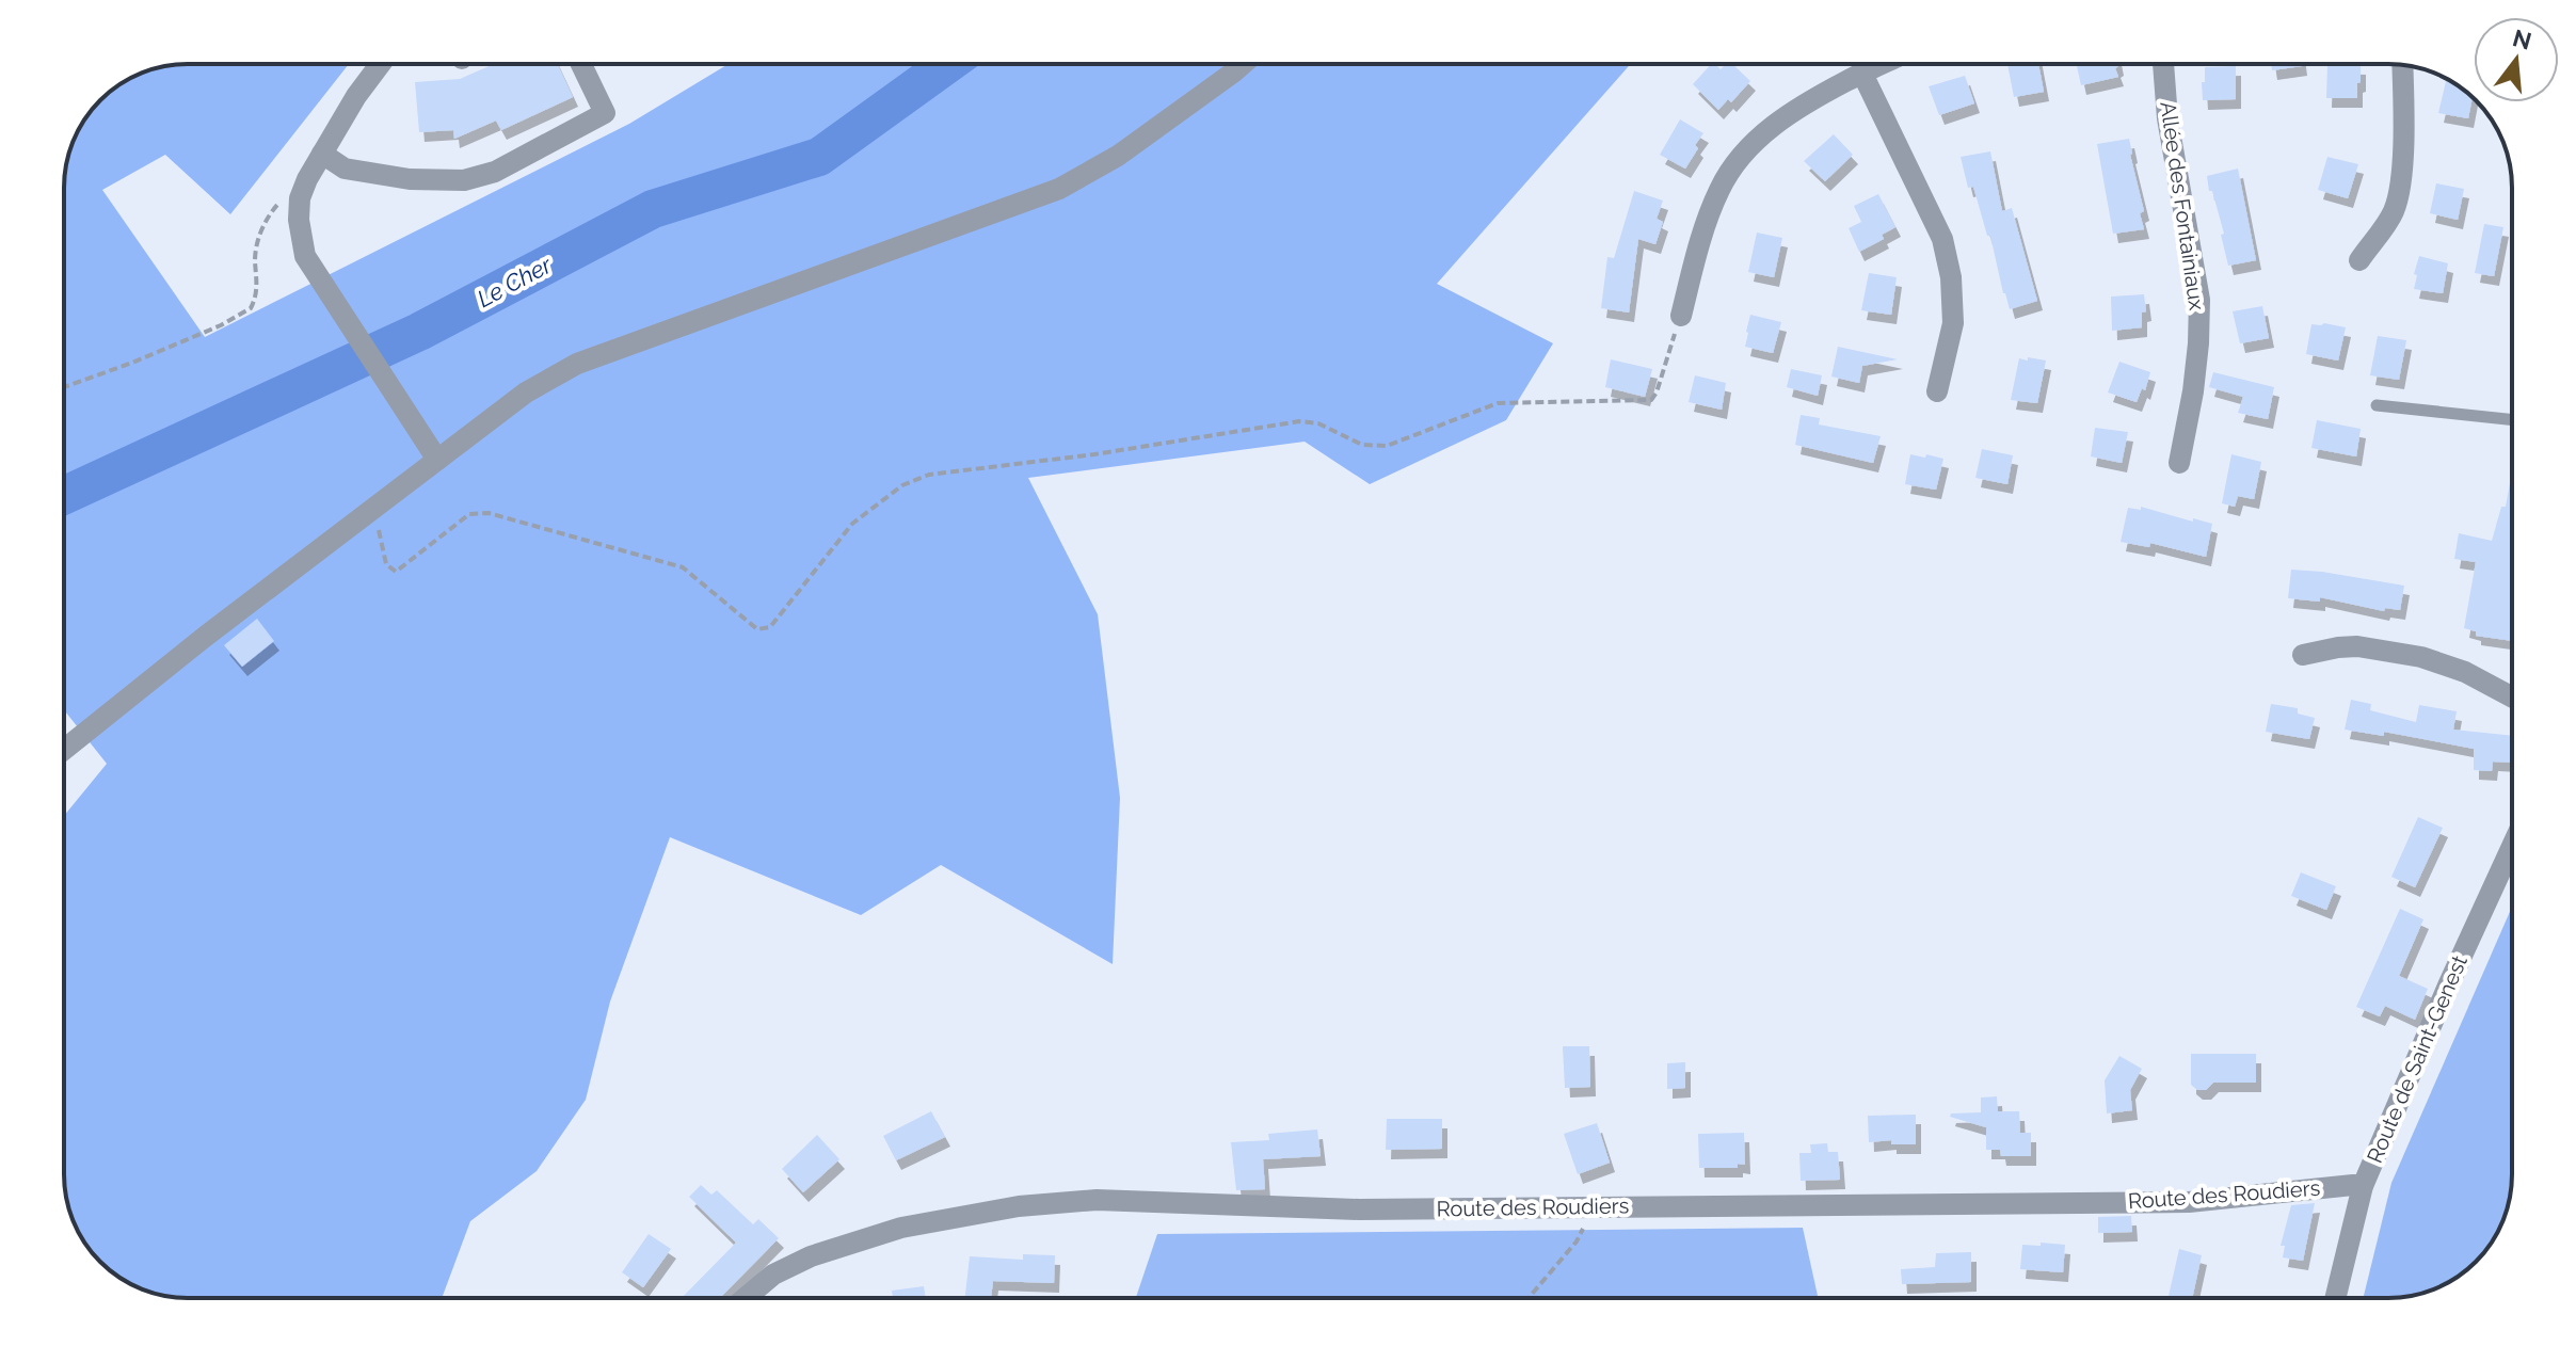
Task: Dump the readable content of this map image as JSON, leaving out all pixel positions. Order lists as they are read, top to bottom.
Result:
{
  "streets": {
    "street": ["Allée des Fontainiaux", "Route de Saint-Genest", "Route des Roudiers"]
  },
  "crossings": [
    ["Route de Saint-Genest", "Route des Roudiers"]
  ],
  "water": ["Le Cher"],
  "north": "top"
}
